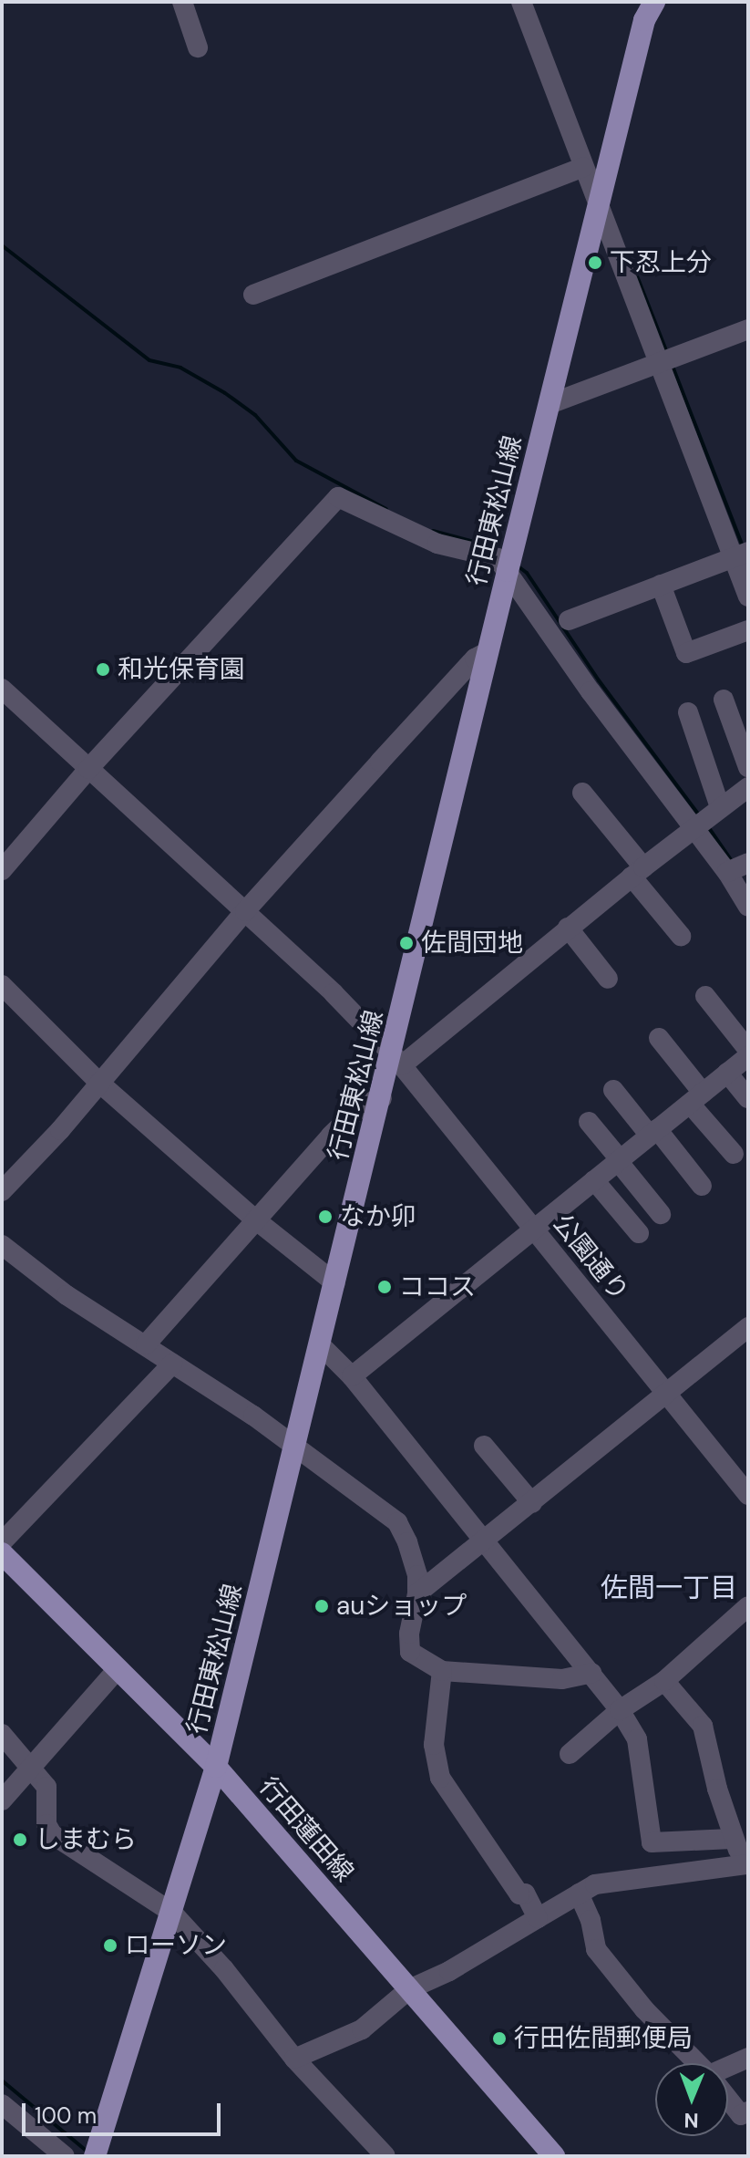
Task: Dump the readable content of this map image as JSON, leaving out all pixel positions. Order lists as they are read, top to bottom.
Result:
{
  "streets": {
    "main road": ["行田東松山線", "行田蓮田線"],
    "street": ["公園通り"]
  },
  "crossings": [
    ["行田東松山線", "公園通り"],
    ["行田東松山線", "行田蓮田線"]
  ],
  "districts": ["佐間一丁目"],
  "places": [
    "下忍上分",
    "和光保育園",
    "佐間団地",
    "なか卯",
    "ココス",
    "auショップ",
    "しまむら",
    "ローソン",
    "行田佐間郵便局"
  ],
  "scale_bar": "100 m",
  "north": "bottom"
}
